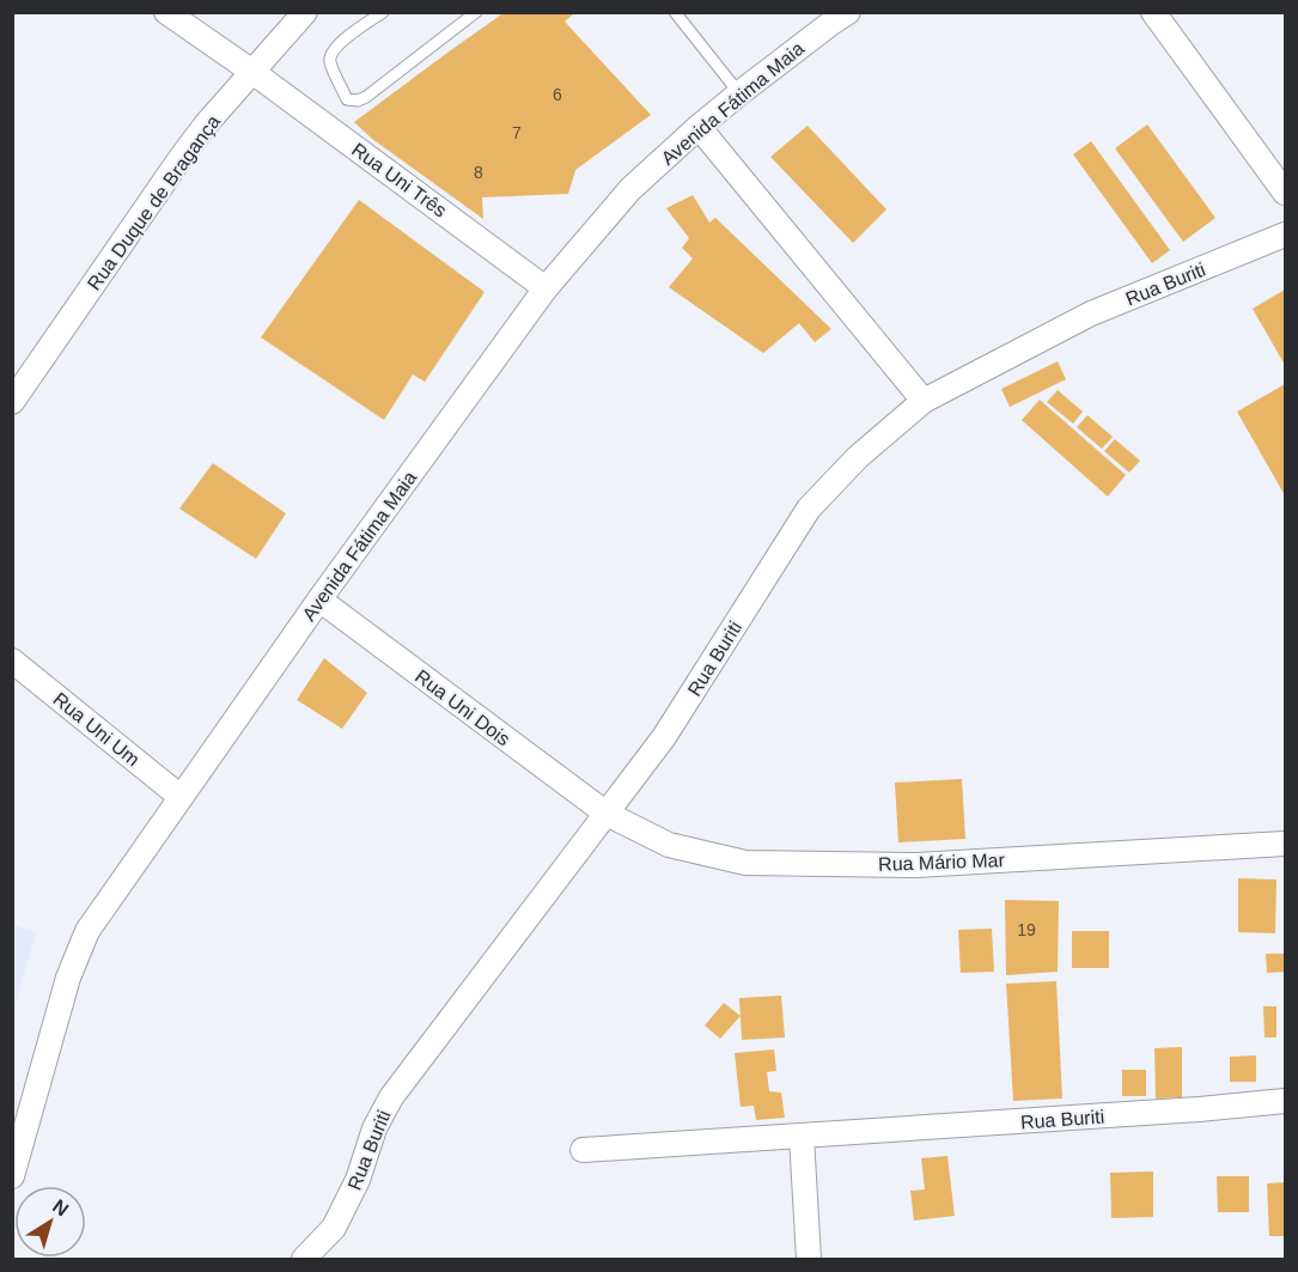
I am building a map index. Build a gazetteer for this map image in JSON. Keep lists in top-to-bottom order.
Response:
{
  "streets": {
    "street": [
      "Avenida Fátima Maia",
      "Rua Uni Três",
      "Rua Duque de Bragança",
      "Rua Buriti",
      "Rua Uni Dois",
      "Rua Uni Um",
      "Rua Mário Mar"
    ]
  },
  "crossings": [
    ["Avenida Fátima Maia", "Rua Uni Três"],
    ["Avenida Fátima Maia", "Rua Uni Dois"],
    ["Avenida Fátima Maia", "Rua Uni Um"],
    ["Rua Uni Três", "Rua Duque de Bragança"],
    ["Rua Buriti", "Rua Uni Dois"],
    ["Rua Buriti", "Rua Mário Mar"],
    ["Rua Uni Dois", "Rua Mário Mar"]
  ],
  "house_numbers": [
    "6",
    "7",
    "8",
    "19"
  ],
  "north": "top right"
}
